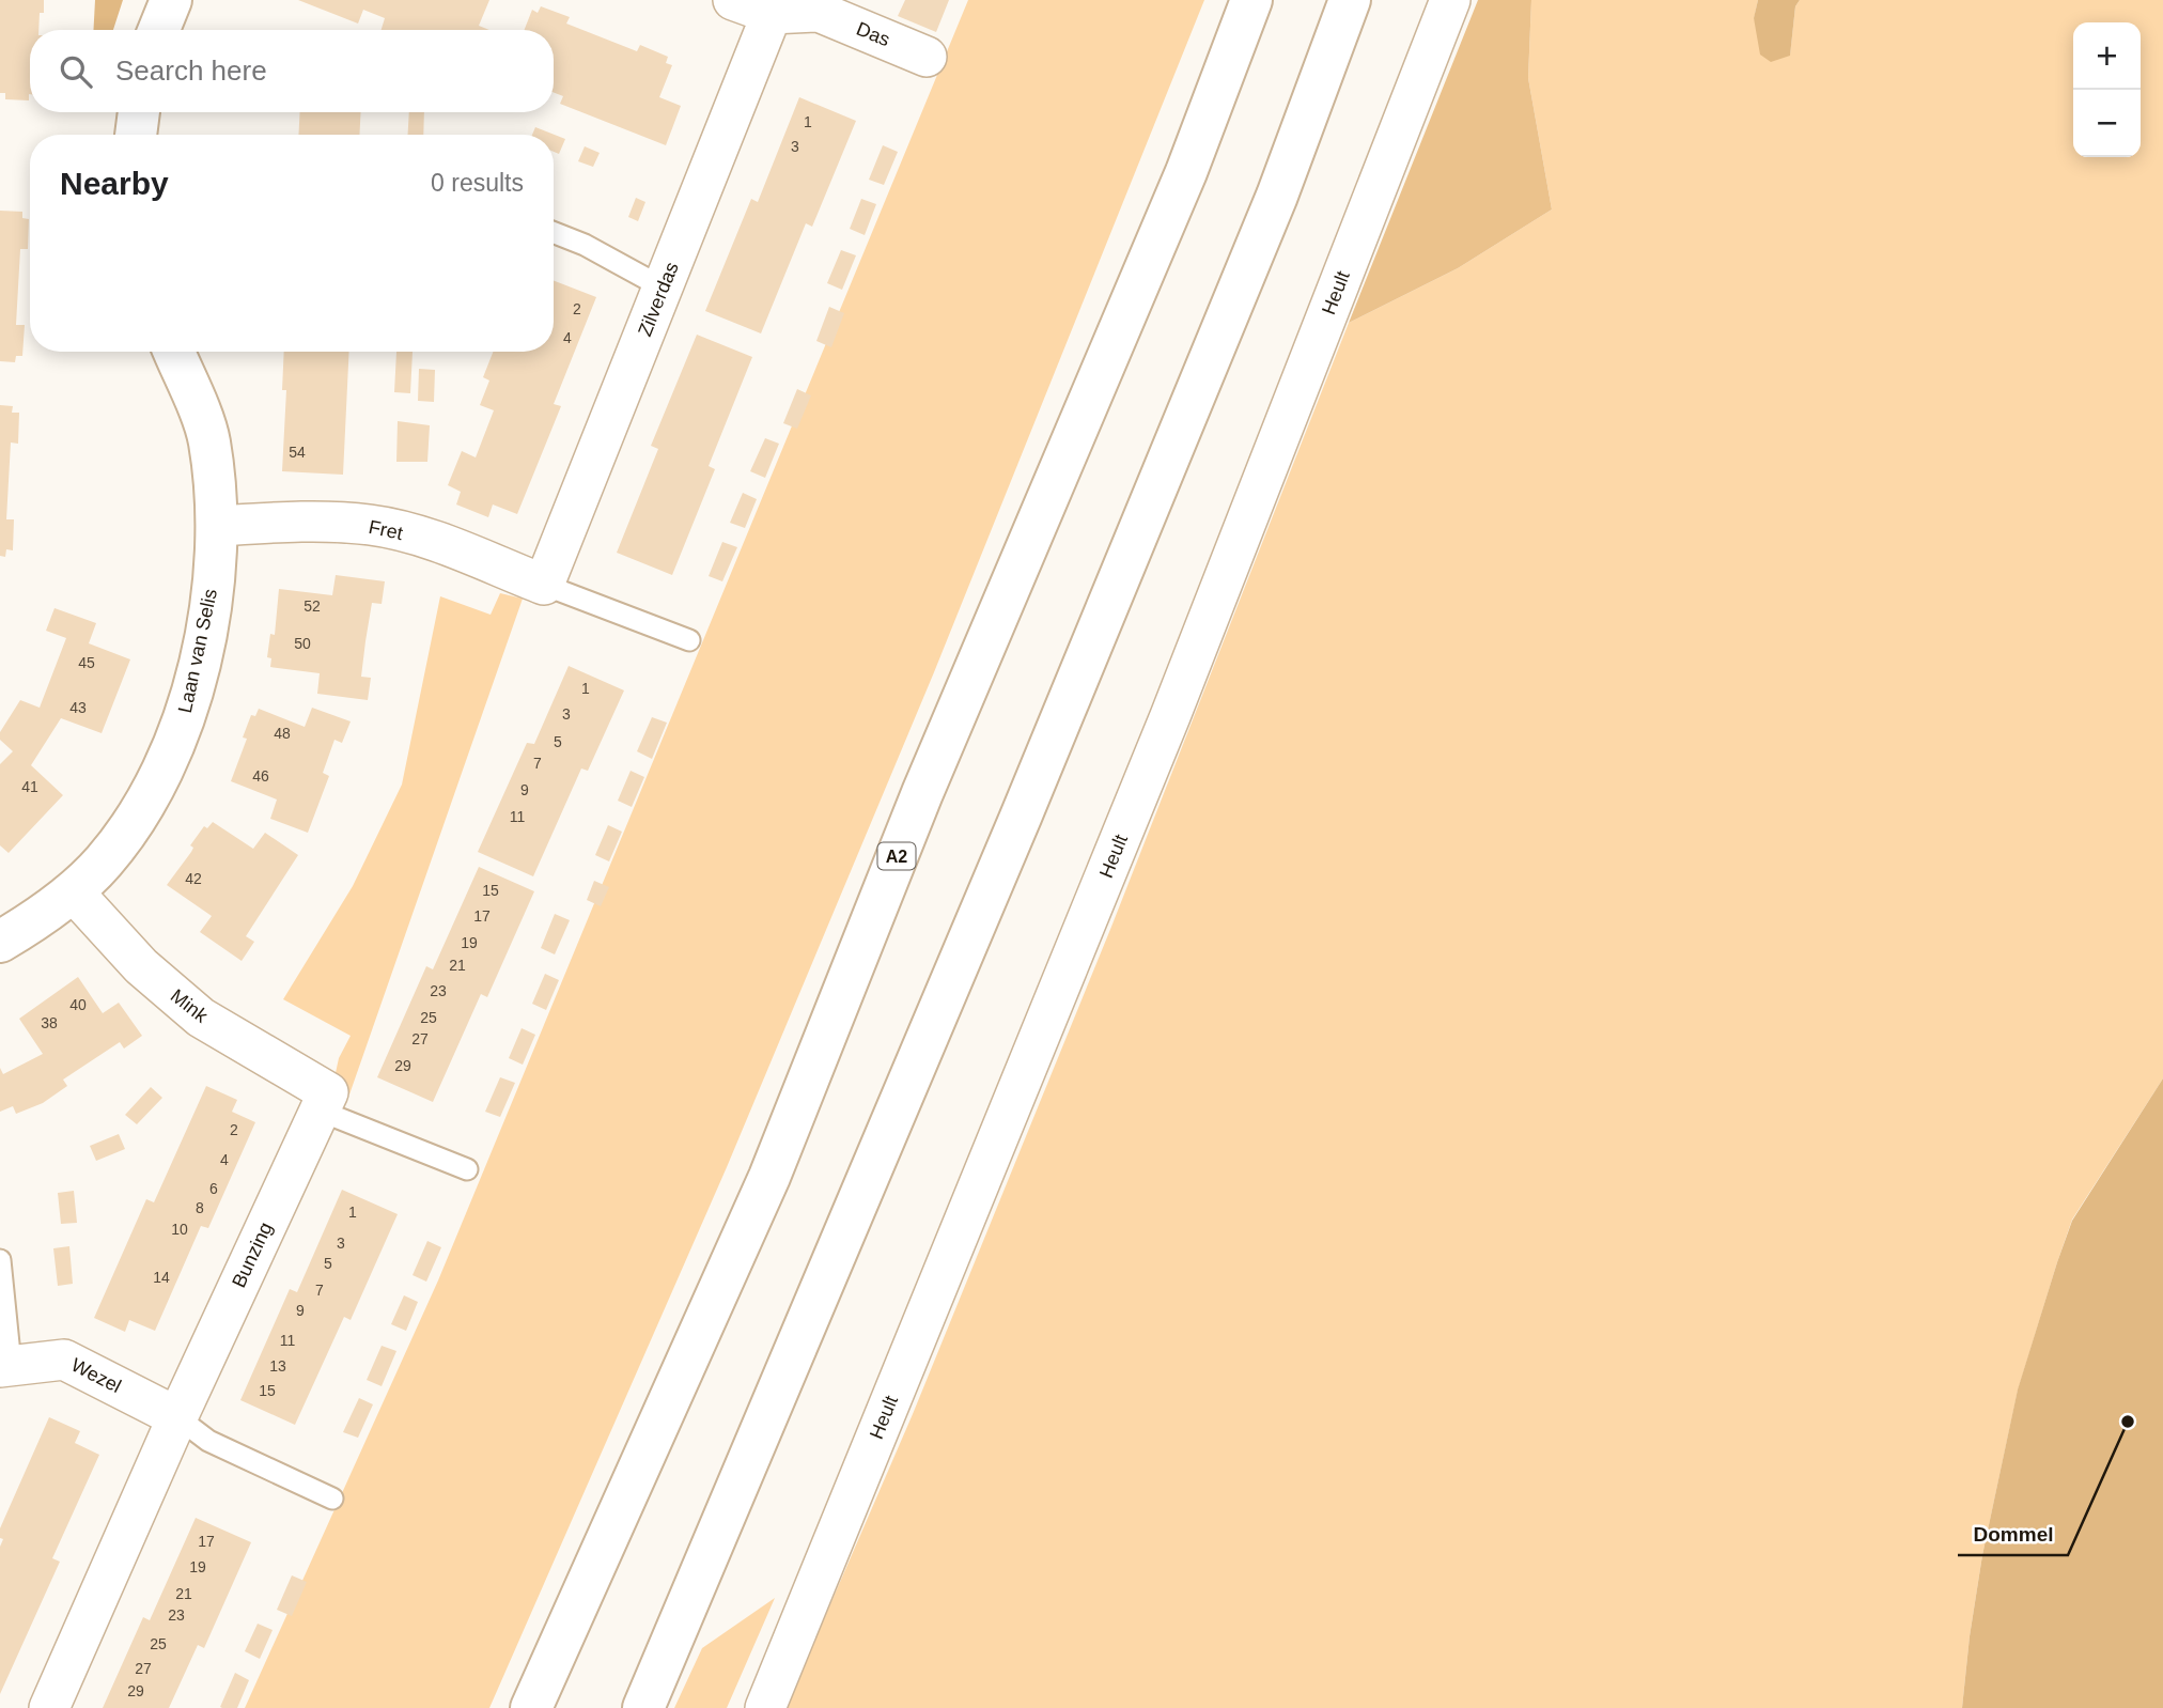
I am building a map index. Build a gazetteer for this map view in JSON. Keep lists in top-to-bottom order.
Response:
{
  "streets": {
    "main road": ["Laan van Selis", "A2"],
    "street": [
      "Das",
      "Heult",
      "Zilverdas",
      "Fret",
      "Mink",
      "Bunzing",
      "Wezel"
    ]
  },
  "crossings": [
    ["Das", "Zilverdas"],
    ["Zilverdas", "Fret"],
    ["Fret", "Laan van Selis"],
    ["Laan van Selis", "Mink"],
    ["Mink", "Bunzing"],
    ["Bunzing", "Wezel"]
  ],
  "places": ["Dommel"],
  "house_numbers": [
    "1",
    "3",
    "2",
    "4",
    "54",
    "52",
    "50",
    "45",
    "1",
    "43",
    "3",
    "48",
    "5",
    "7",
    "46",
    "41",
    "9",
    "11",
    "42",
    "15",
    "17",
    "19",
    "21",
    "23",
    "40",
    "25",
    "38",
    "27",
    "29",
    "2",
    "4",
    "6",
    "8",
    "1",
    "10",
    "3",
    "5",
    "14",
    "7",
    "9",
    "11",
    "13",
    "15",
    "17",
    "19",
    "21",
    "23",
    "25",
    "27",
    "29"
  ],
  "page": {
    "map_buttons": ["+", "−"],
    "search": "Search here",
    "heading": ["Nearby", "0 results"]
  }
}
